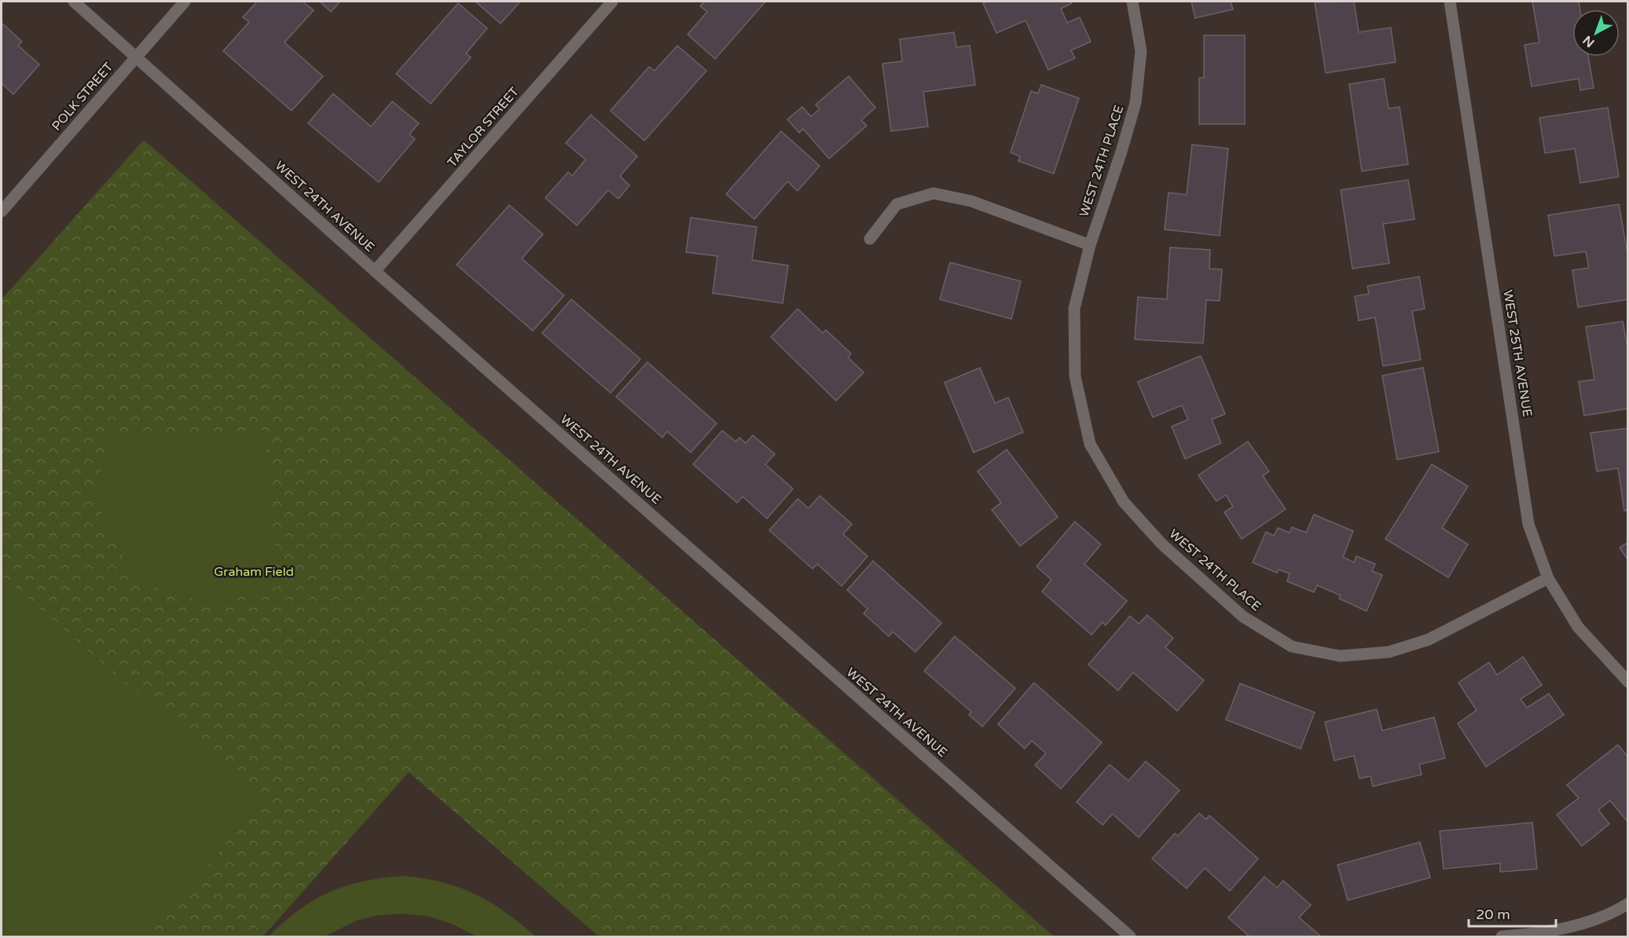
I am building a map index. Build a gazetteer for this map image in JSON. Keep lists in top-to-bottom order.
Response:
{
  "streets": {
    "street": [
      "POLK STREET",
      "TAYLOR STREET",
      "WEST 24TH PLACE",
      "WEST 24TH AVENUE",
      "WEST 25TH AVENUE"
    ]
  },
  "crossings": [
    ["POLK STREET", "WEST 24TH AVENUE"],
    ["TAYLOR STREET", "WEST 24TH AVENUE"],
    ["WEST 24TH PLACE", "WEST 25TH AVENUE"]
  ],
  "parks": ["Graham Field"],
  "scale_bar": "20 m",
  "north": "bottom left"
}
